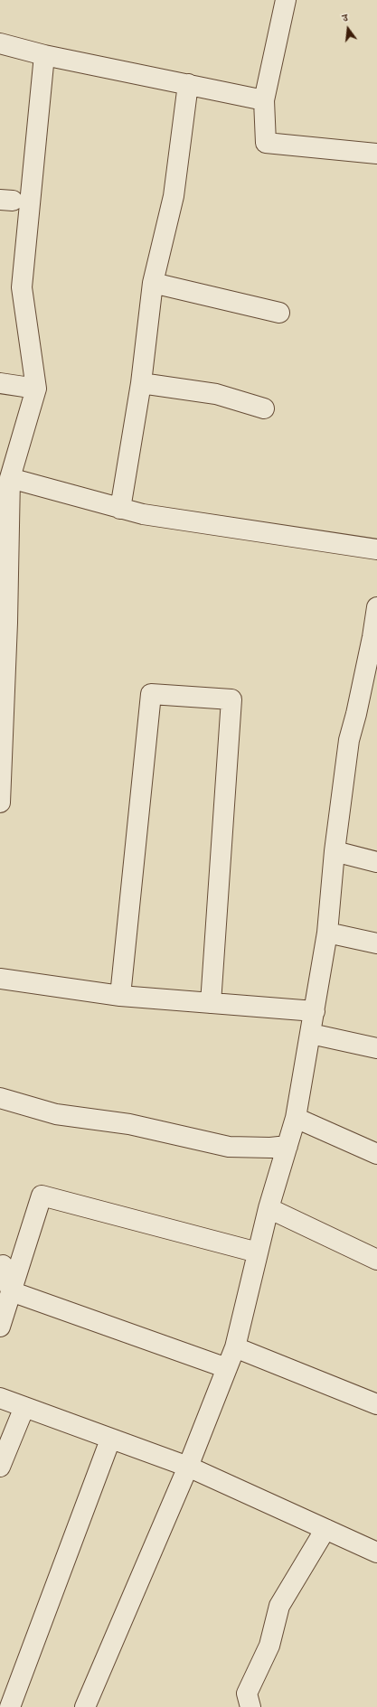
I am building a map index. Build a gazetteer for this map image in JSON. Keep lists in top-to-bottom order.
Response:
{
  "north": "top"
}
